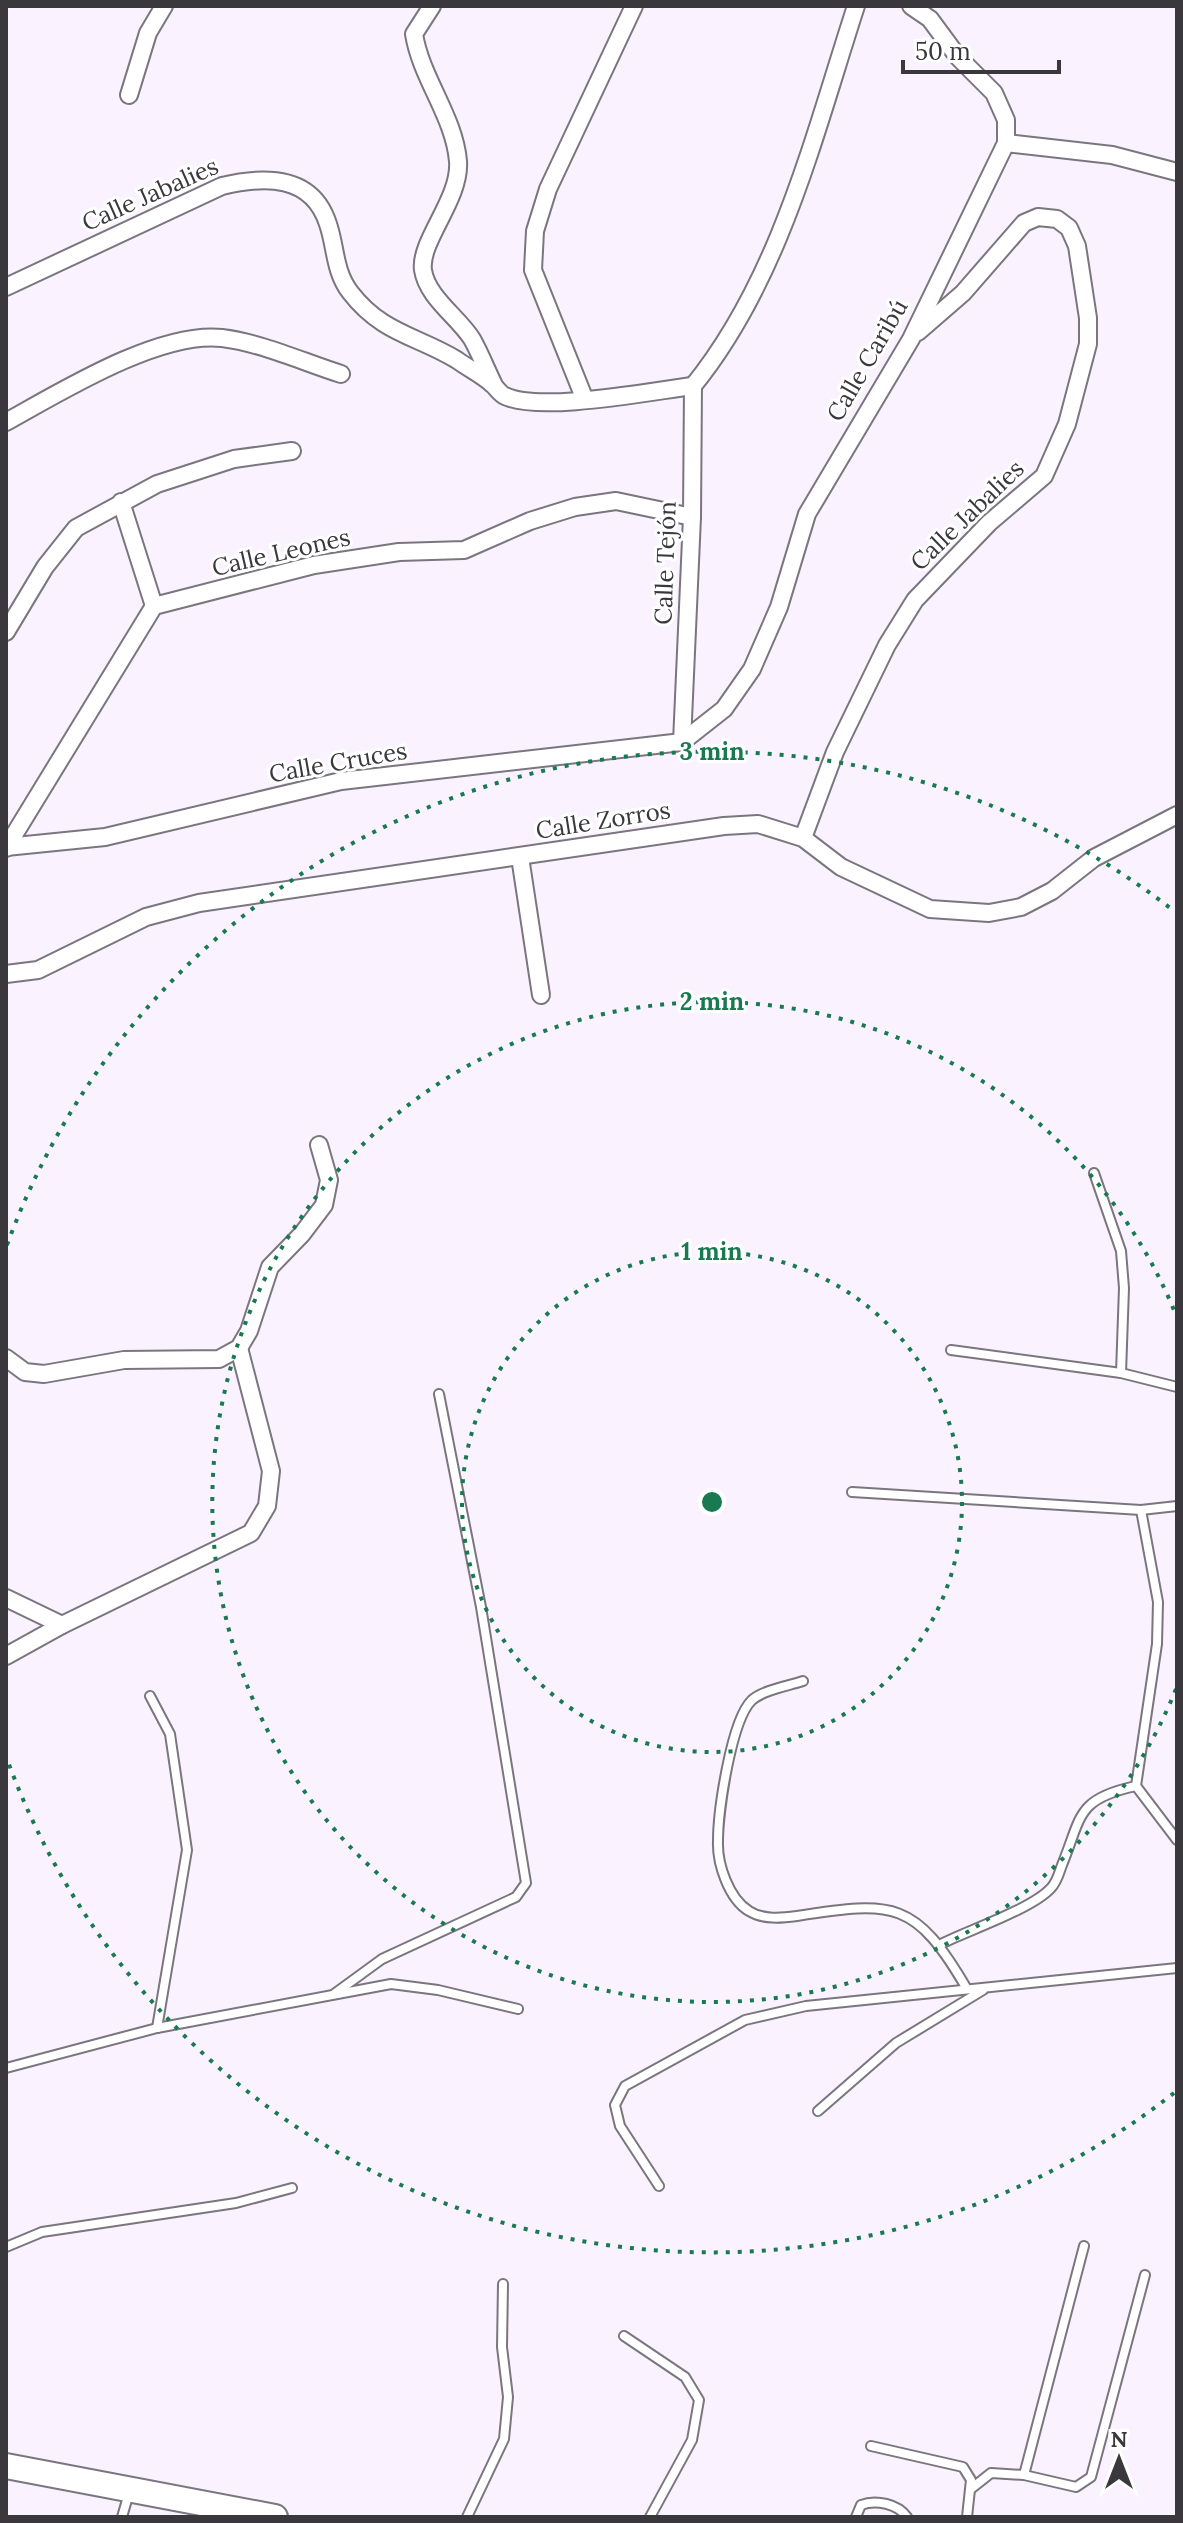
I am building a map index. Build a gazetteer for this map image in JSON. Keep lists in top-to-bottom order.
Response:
{
  "streets": {
    "street": [
      "Calle Jabalies",
      "Calle Caribú",
      "Calle Leones",
      "Calle Tejón",
      "Calle Cruces",
      "Calle Zorros"
    ]
  },
  "crossings": [
    ["Calle Jabalies", "Calle Caribú"],
    ["Calle Jabalies", "Calle Tejón"],
    ["Calle Jabalies", "Calle Zorros"],
    ["Calle Caribú", "Calle Tejón"],
    ["Calle Caribú", "Calle Cruces"],
    ["Calle Leones", "Calle Tejón"],
    ["Calle Tejón", "Calle Cruces"]
  ],
  "scale_bar": "50 m",
  "north": "top",
  "rings": ["3 min", "2 min", "1 min"]
}
